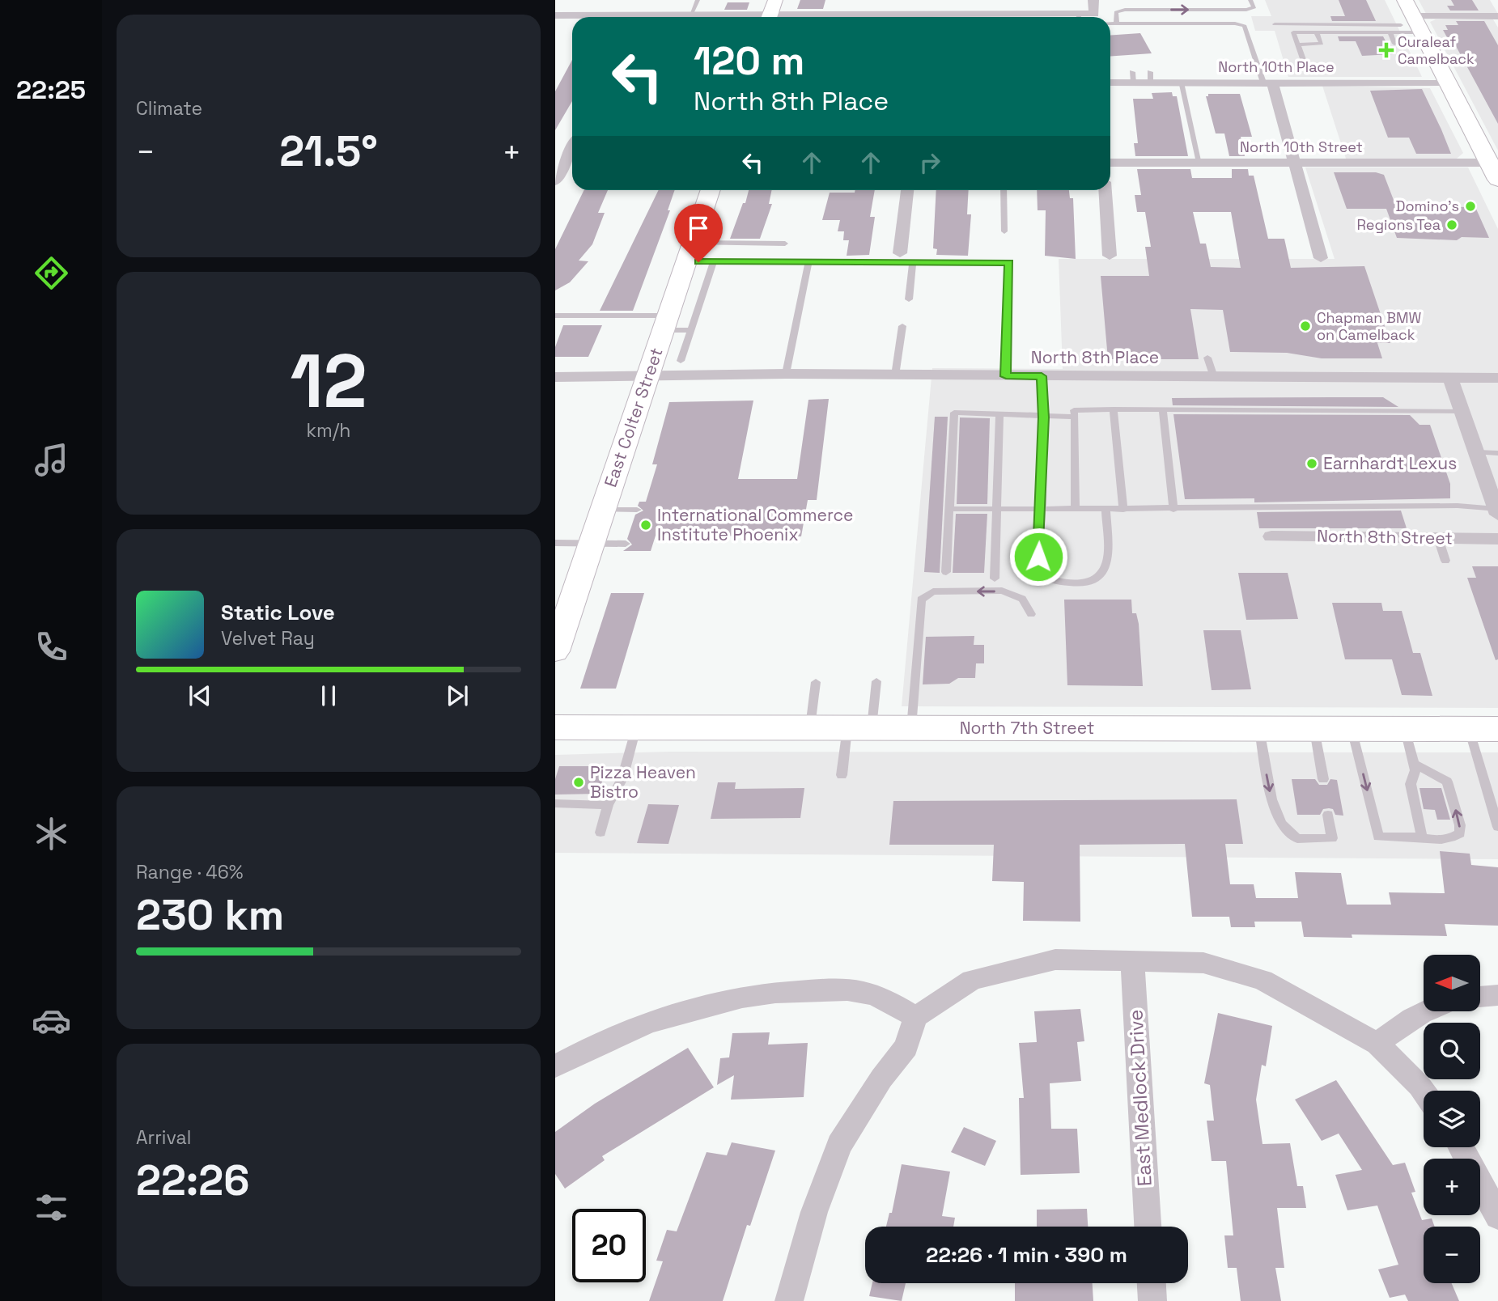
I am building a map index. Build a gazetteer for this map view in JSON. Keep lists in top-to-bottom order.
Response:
{
  "streets": {
    "main road": ["North 7th Street"],
    "street": [
      "North 10th Place",
      "North 10th Street",
      "North 8th Place",
      "East Colter Street",
      "North 8th Street",
      "East Medlock Drive"
    ]
  },
  "crossings": [
    ["North 8th Place", "East Colter Street"]
  ],
  "places": {
    "health": ["Curaleaf Camelback"],
    "other": [
      "Domino's",
      "Regions Tea",
      "Chapman BMW on Camelback",
      "Earnhardt Lexus",
      "International Commerce Institute Phoenix",
      "Pizza Heaven Bistro"
    ]
  },
  "north": "left",
  "page": {
    "tabs": "22:25",
    "tile": [
      "Climate",
      ["12", "km/h"],
      ["Range · 46%", "230 km"],
      ["Arrival", "22:26"]
    ],
    "turn": ["120 m", "North 8th Place"],
    "heat": ["−", "21.5°", "+"],
    "song": ["Static Love", "Velvet Ray"],
    "map_buttons": ["+", "−"],
    "limit": "20",
    "trip": "22:26 · 1 min · 390 m"
  }
}
